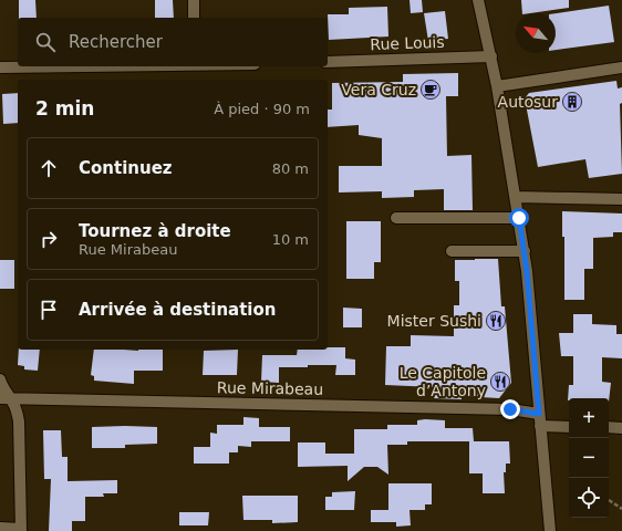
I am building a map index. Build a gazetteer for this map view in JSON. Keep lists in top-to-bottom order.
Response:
{
  "streets": {
    "street": ["Rue Louis", "Rue Mirabeau"]
  },
  "places": {
    "cafe": ["Vera Cruz"],
    "building": ["Autosur"],
    "restaurant": ["Mister Sushi", "Le Capitole d’Antony"]
  },
  "north": "top left",
  "page": {
    "search": "Rechercher",
    "heading": ["2 min", "À pied · 90 m"],
    "list": [
      ["Continuez", "80 m"],
      ["Tournez à droite", "Rue Mirabeau", "10 m"],
      "Arrivée à destination"
    ],
    "map_buttons": ["+", "−"]
  }
}
